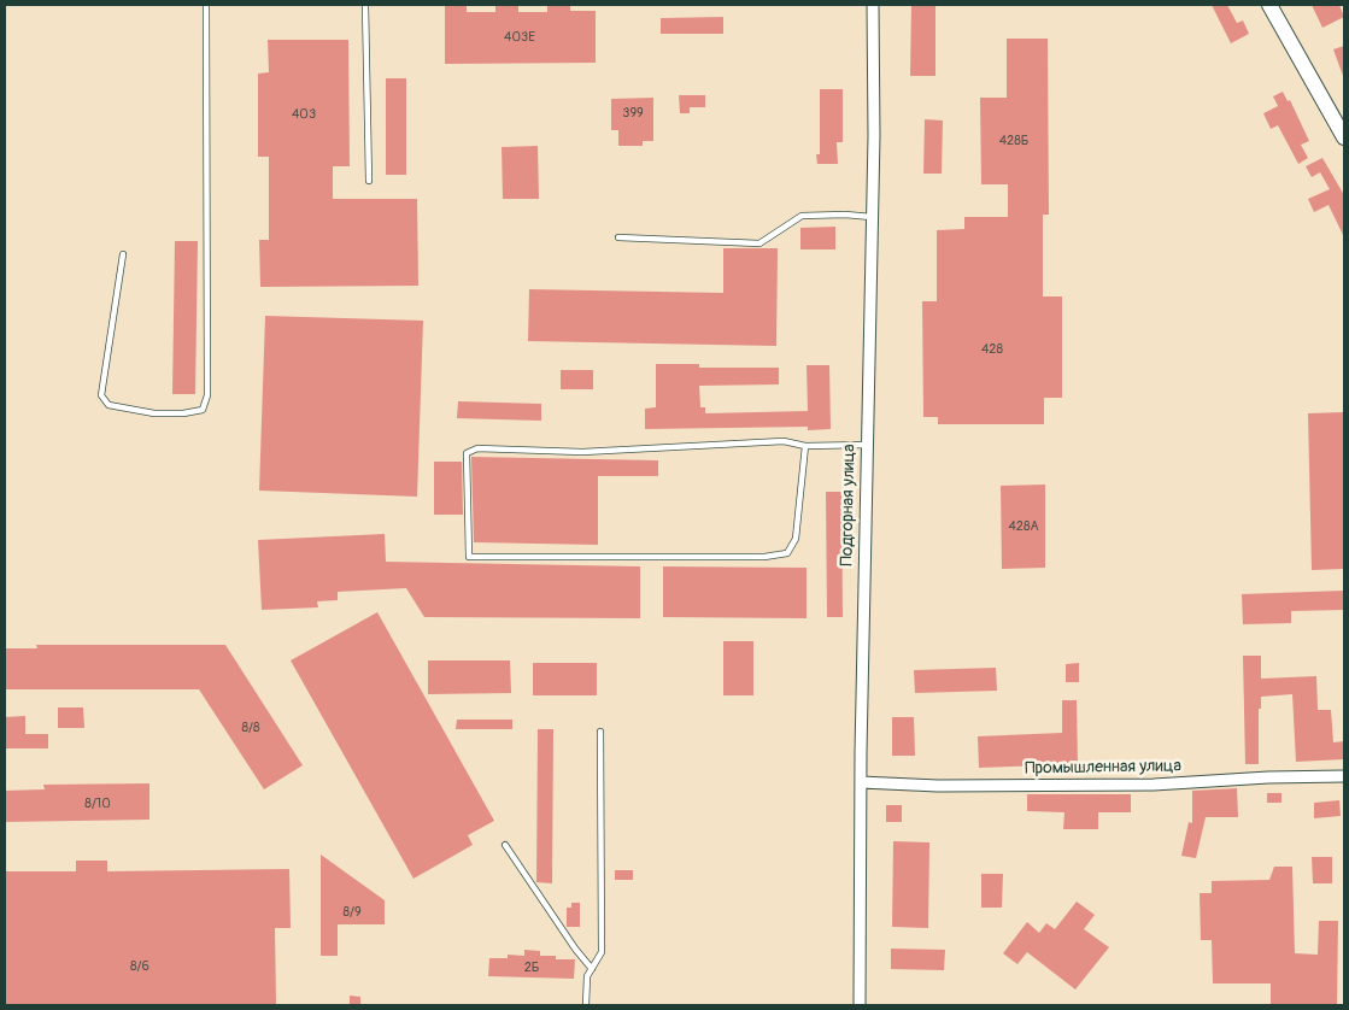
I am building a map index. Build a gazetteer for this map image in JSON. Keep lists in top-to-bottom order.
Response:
{
  "streets": {
    "street": ["Подгорная улица", "Промышленная улица"]
  },
  "crossings": [
    ["Подгорная улица", "Промышленная улица"]
  ],
  "house_numbers": [
    "403Е",
    "399",
    "403",
    "428Б",
    "428",
    "428А",
    "8/8",
    "8/10",
    "8/9",
    "8/6",
    "2Б"
  ]
}
